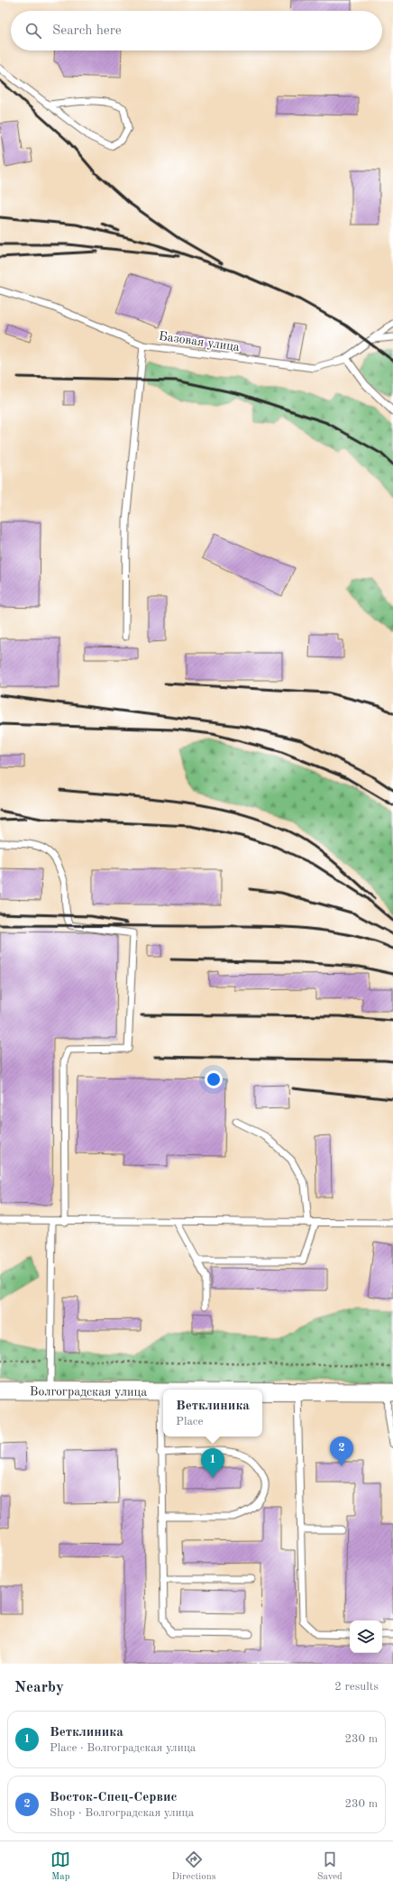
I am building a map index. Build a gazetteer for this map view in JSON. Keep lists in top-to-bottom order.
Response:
{
  "streets": {
    "main road": ["Волгоградская улица"],
    "lane": ["Базовая улица"]
  },
  "page": {
    "search": "Search here",
    "popup": ["Ветклиника", "Place"],
    "pins": ["2", "1"],
    "heading": ["Nearby", "2 results"],
    "list": [
      {
        "mark": "1",
        "name": "Ветклиника",
        "note": "Place · Волгоградская улица",
        "value": "230 m"
      },
      {
        "mark": "2",
        "name": "Восток-Спец-Сервис",
        "note": "Shop · Волгоградская улица",
        "value": "230 m"
      }
    ],
    "nav": ["Map", "Directions", "Saved"]
  }
}
